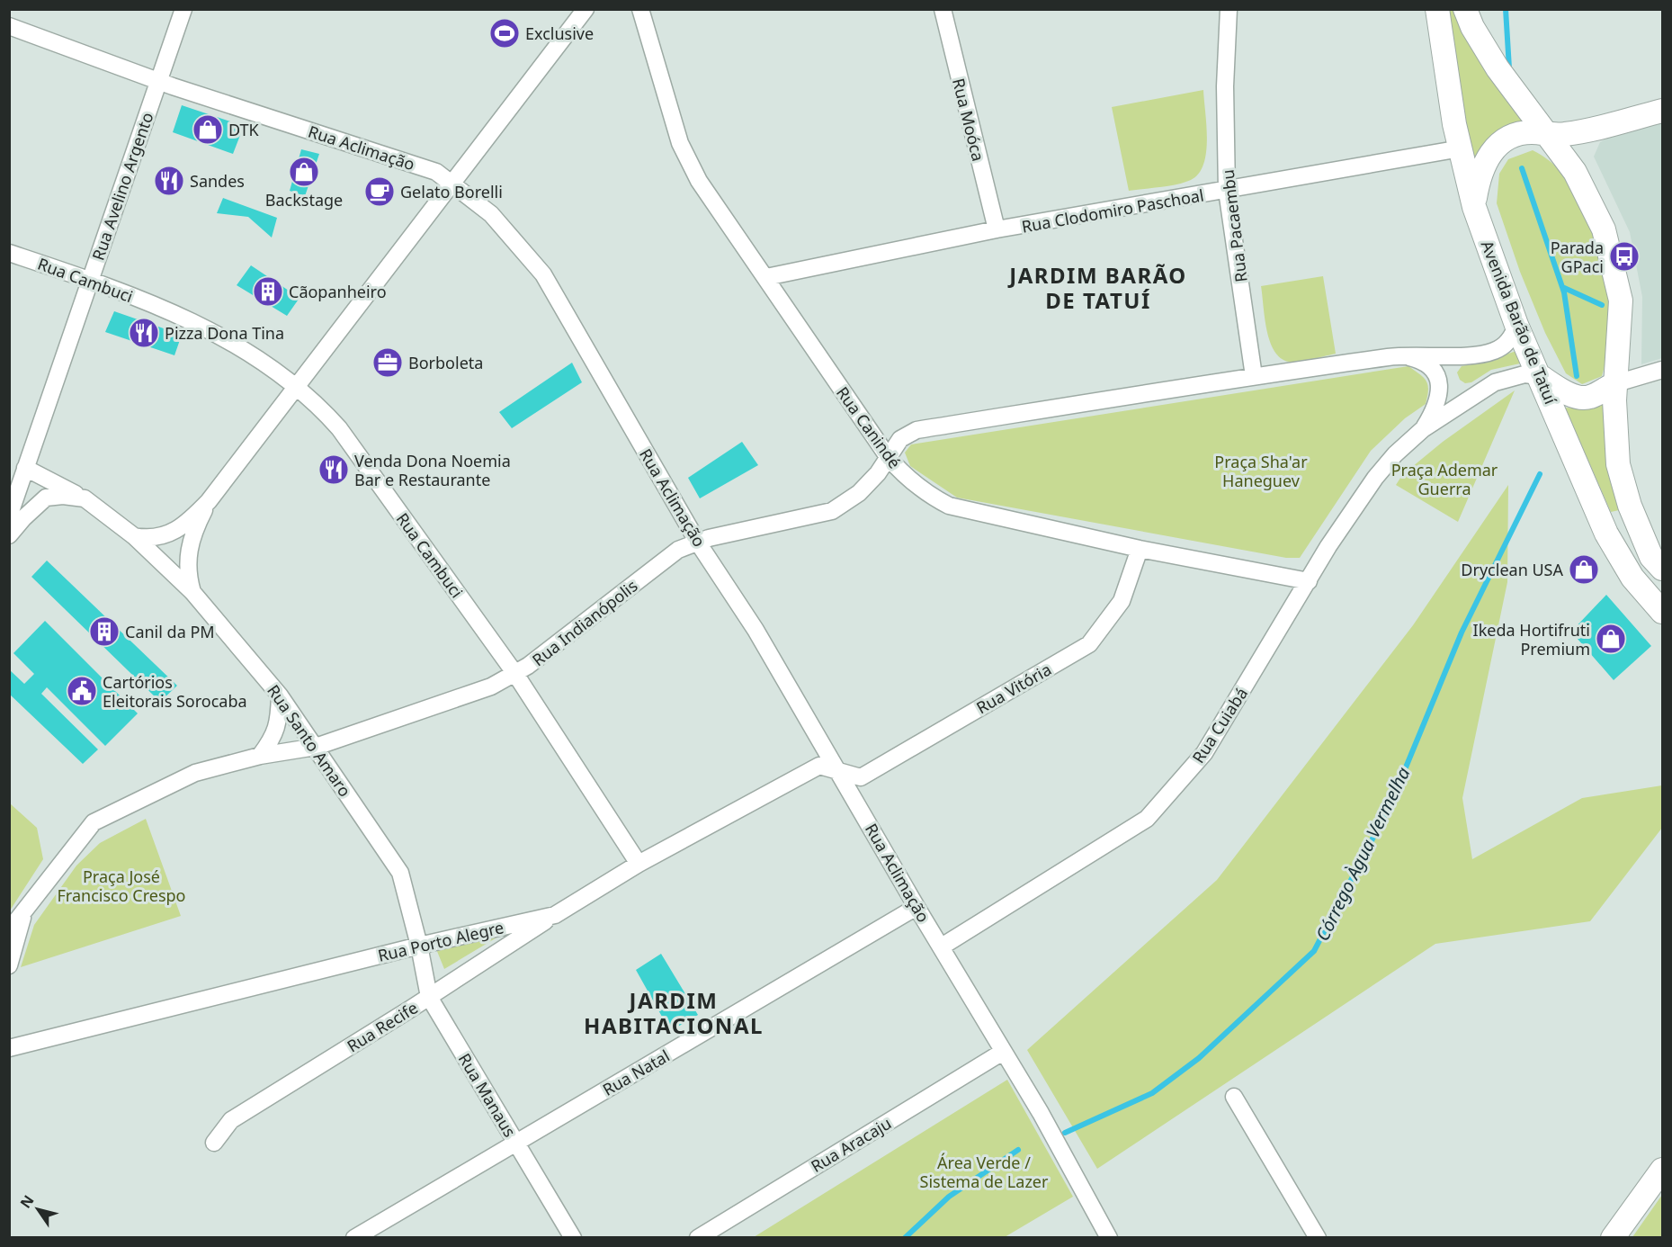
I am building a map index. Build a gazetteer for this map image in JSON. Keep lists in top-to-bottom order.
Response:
{
  "streets": {
    "main road": ["Avenida Barão de Tatuí"],
    "street": [
      "Rua Moóca",
      "Rua Aclimação",
      "Rua Avelino Argento",
      "Rua Clodomiro Paschoal",
      "Rua Pacaembu",
      "Rua Cambuci",
      "Rua Canindé",
      "Rua Indianópolis",
      "Rua Vitória",
      "Rua Cuiabá",
      "Rua Santo Amaro",
      "Rua Porto Alegre",
      "Rua Recife",
      "Rua Natal",
      "Rua Manaus",
      "Rua Aracaju"
    ]
  },
  "crossings": [
    ["Rua Moóca", "Rua Clodomiro Paschoal"],
    ["Rua Aclimação", "Rua Avelino Argento"],
    ["Rua Aclimação", "Rua Indianópolis"],
    ["Rua Aclimação", "Rua Vitória"],
    ["Rua Aclimação", "Rua Cuiabá"],
    ["Rua Aclimação", "Rua Porto Alegre"],
    ["Rua Aclimação", "Rua Natal"],
    ["Rua Aclimação", "Rua Aracaju"],
    ["Rua Avelino Argento", "Rua Cambuci"],
    ["Rua Avelino Argento", "Rua Santo Amaro"],
    ["Rua Clodomiro Paschoal", "Rua Pacaembu"],
    ["Rua Clodomiro Paschoal", "Avenida Barão de Tatuí"],
    ["Rua Clodomiro Paschoal", "Rua Canindé"],
    ["Rua Pacaembu", "Rua Indianópolis"],
    ["Rua Cambuci", "Rua Indianópolis"],
    ["Rua Cambuci", "Rua Porto Alegre"],
    ["Avenida Barão de Tatuí", "Rua Indianópolis"],
    ["Avenida Barão de Tatuí", "Rua Cuiabá"],
    ["Rua Canindé", "Rua Indianópolis"],
    ["Rua Canindé", "Rua Vitória"],
    ["Rua Canindé", "Rua Cuiabá"],
    ["Rua Indianópolis", "Rua Cuiabá"],
    ["Rua Indianópolis", "Rua Santo Amaro"],
    ["Rua Vitória", "Rua Porto Alegre"],
    ["Rua Santo Amaro", "Rua Porto Alegre"],
    ["Rua Santo Amaro", "Rua Manaus"],
    ["Rua Porto Alegre", "Rua Recife"],
    ["Rua Porto Alegre", "Rua Manaus"],
    ["Rua Recife", "Rua Manaus"],
    ["Rua Natal", "Rua Manaus"]
  ],
  "districts": ["JARDIM BARÃO DE TATUÍ", "JARDIM HABITACIONAL"],
  "water": ["Córrego Àgua Vermelha"],
  "parks": [
    "Praça Sha'ar Haneguev",
    "Praça Ademar Guerra",
    "Praça José Francisco Crespo",
    "Área Verde / Sistema de Lazer"
  ],
  "places": {
    "sports": ["Exclusive"],
    "shop": [
      "DTK",
      "Backstage",
      "Dryclean USA",
      "Ikeda Hortifruti Premium"
    ],
    "restaurant": ["Sandes", "Pizza Dona Tina", "Venda Dona Noemia Bar e Restaurante"],
    "cafe": ["Gelato Borelli"],
    "bus stop": ["Parada GPaci"],
    "building": ["Cãopanheiro", "Canil da PM"],
    "office": ["Borboleta"],
    "public building": ["Cartórios Eleitorais Sorocaba"]
  },
  "north": "top left"
}
